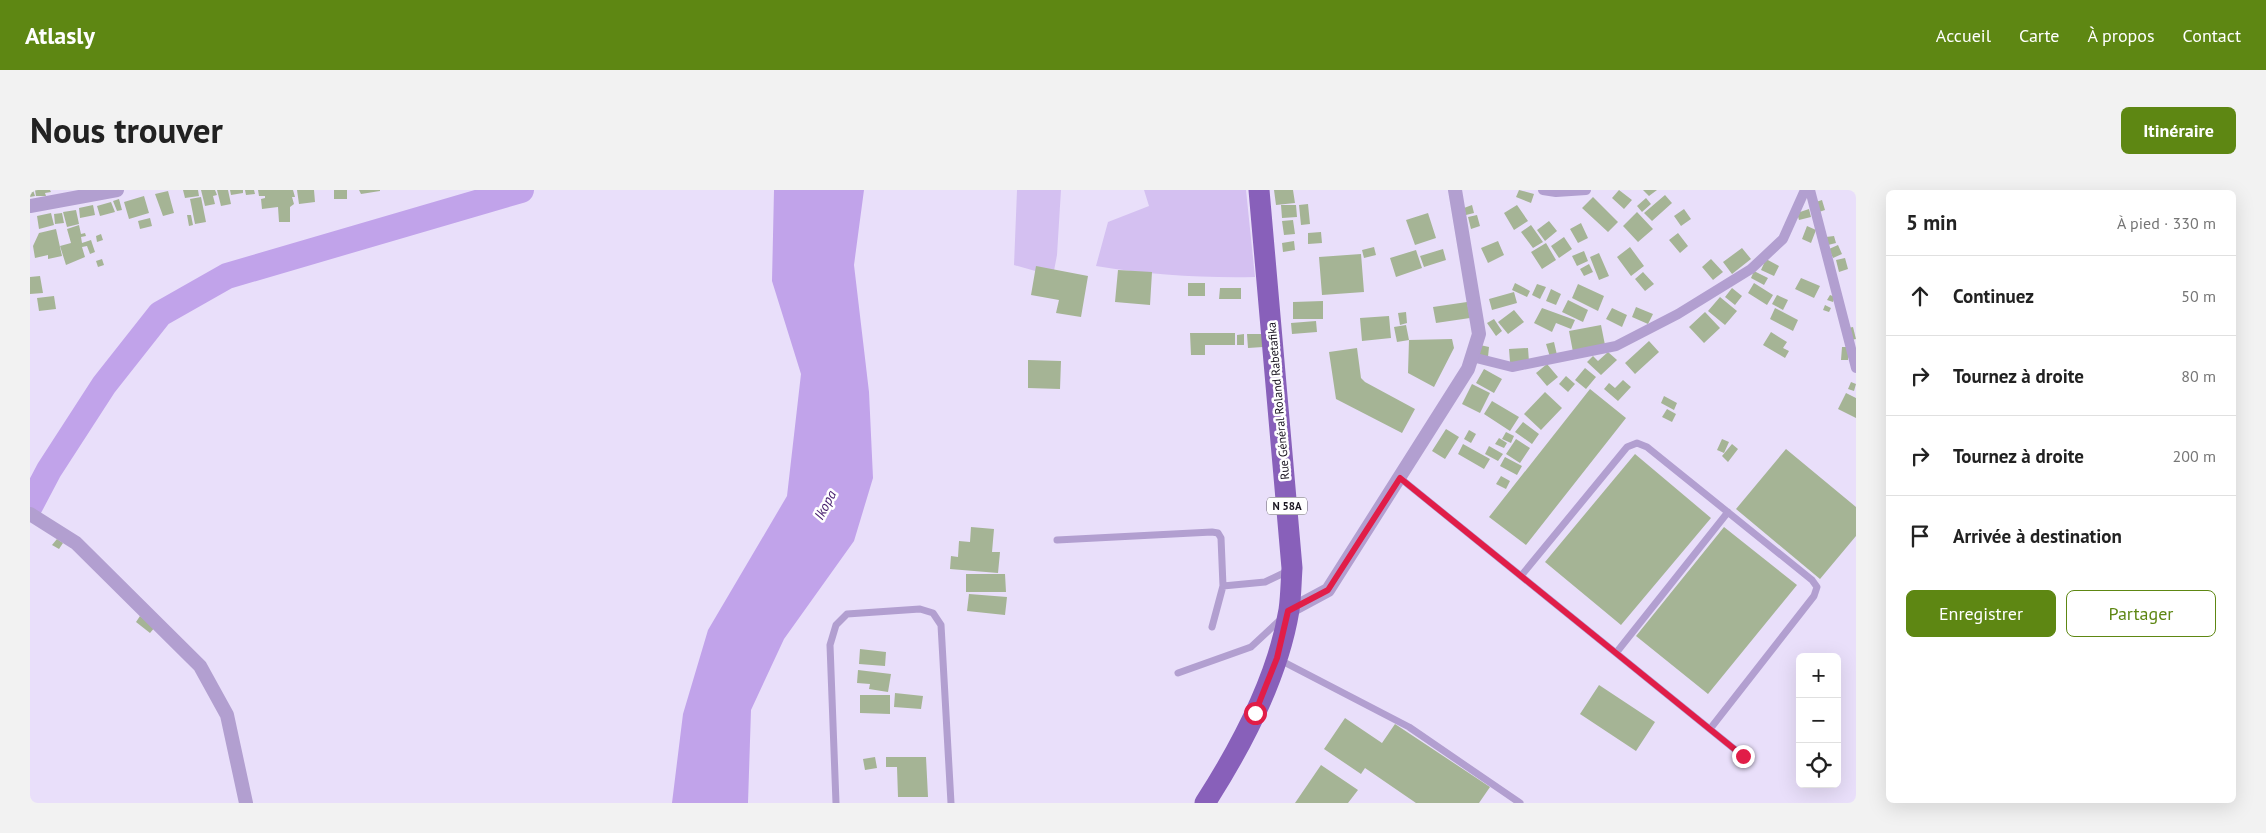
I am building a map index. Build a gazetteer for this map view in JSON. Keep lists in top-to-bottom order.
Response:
{
  "streets": {
    "main road": ["Rue Général Roland Rabetafika", "N 58A"]
  },
  "water": ["Ikopa"],
  "page": {
    "header": "Atlasly",
    "nav": [
      "Accueil",
      "Carte",
      "À propos",
      "Contact"
    ],
    "title": "Nous trouver",
    "buttons": [
      "Itinéraire",
      ["Enregistrer", "Partager"]
    ],
    "heading": ["5 min", "À pied · 330 m"],
    "list": [
      ["Continuez", "50 m"],
      ["Tournez à droite", "80 m"],
      ["Tournez à droite", "200 m"],
      "Arrivée à destination"
    ],
    "map_buttons": ["+", "−"]
  }
}
